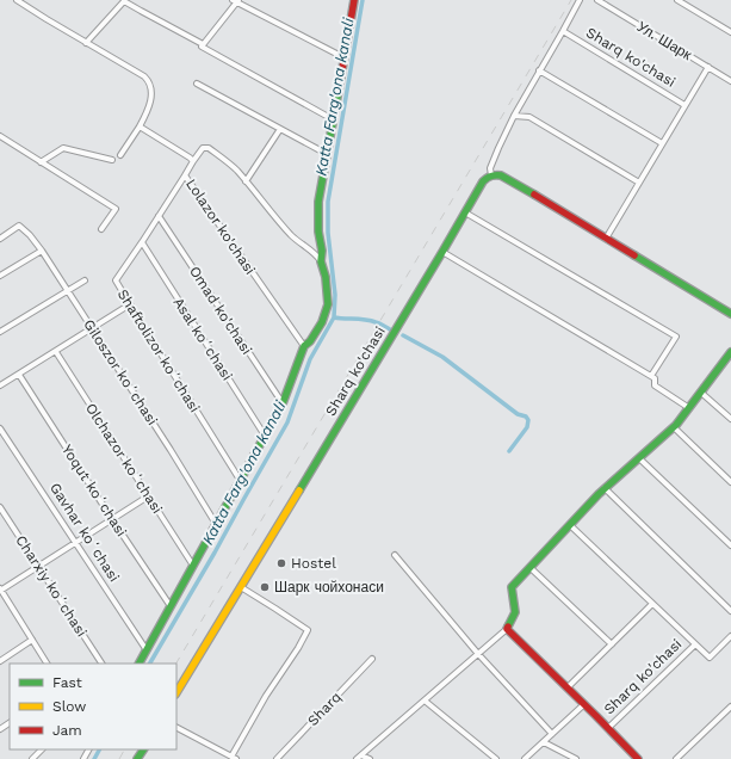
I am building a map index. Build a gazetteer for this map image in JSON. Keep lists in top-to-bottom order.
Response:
{
  "streets": {
    "street": [
      "Ул. Шарк",
      "Sharq ko'chasi",
      "Lolazor ko'chasi",
      "Omad ko'chasi",
      "Asal koʻchasi",
      "Shaftolizor koʻchasi",
      "Giloszor koʻchasi",
      "Olchazor koʻchasi",
      "Yoqut koʻchasi",
      "Gavhar koʻchasi",
      "Charxiy koʻchasi",
      "Sharq"
    ]
  },
  "crossings": [
    ["Ул. Шарк", "Sharq ko'chasi"],
    ["Lolazor ko'chasi", "Shaftolizor koʻchasi"],
    ["Omad ko'chasi", "Shaftolizor koʻchasi"],
    ["Asal koʻchasi", "Shaftolizor koʻchasi"]
  ],
  "water": ["Katta Farg'ona kanali"],
  "places": ["Hostel", "Шарк чойхонаси"],
  "legend": ["Fast", "Slow", "Jam"]
}
